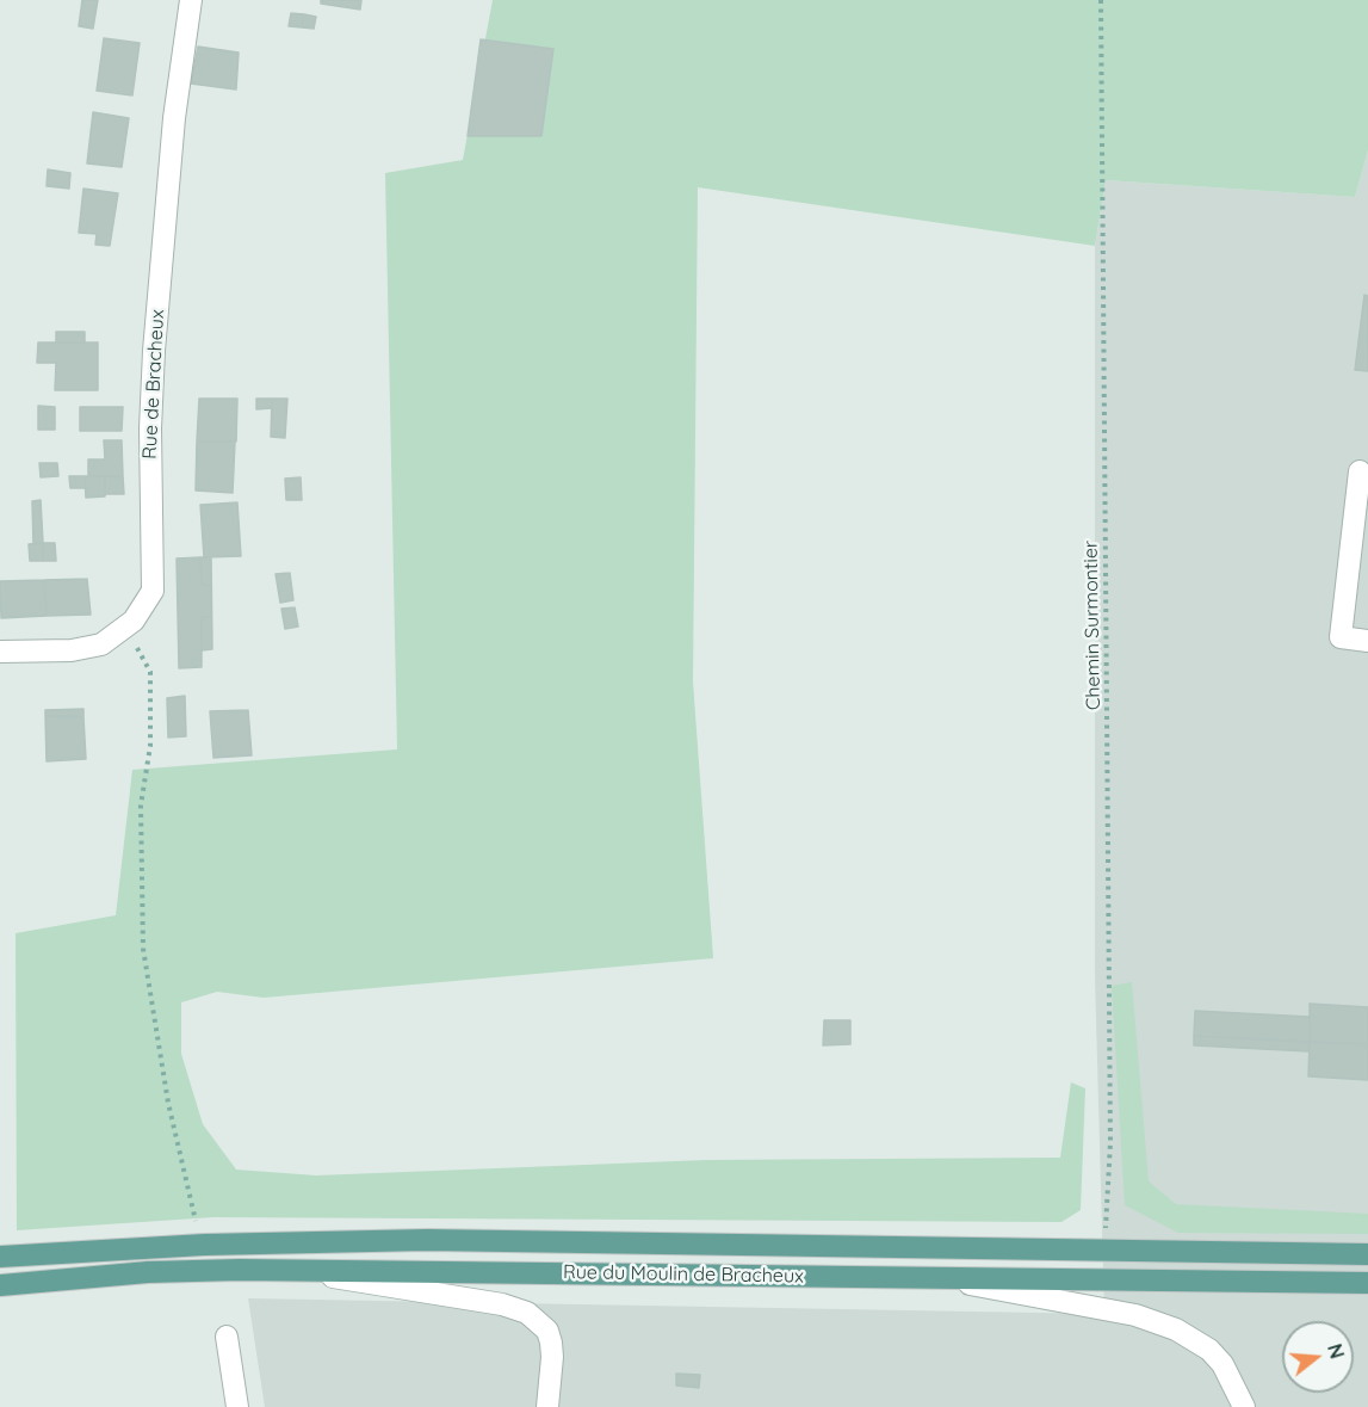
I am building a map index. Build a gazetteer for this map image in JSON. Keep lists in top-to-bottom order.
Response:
{
  "streets": {
    "main road": ["Rue du Moulin de Bracheux"],
    "street": ["Rue de Bracheux"],
    "path": ["Chemin Surmontier"]
  },
  "crossings": [
    ["Chemin Surmontier", "Rue du Moulin de Bracheux"]
  ],
  "north": "right"
}
